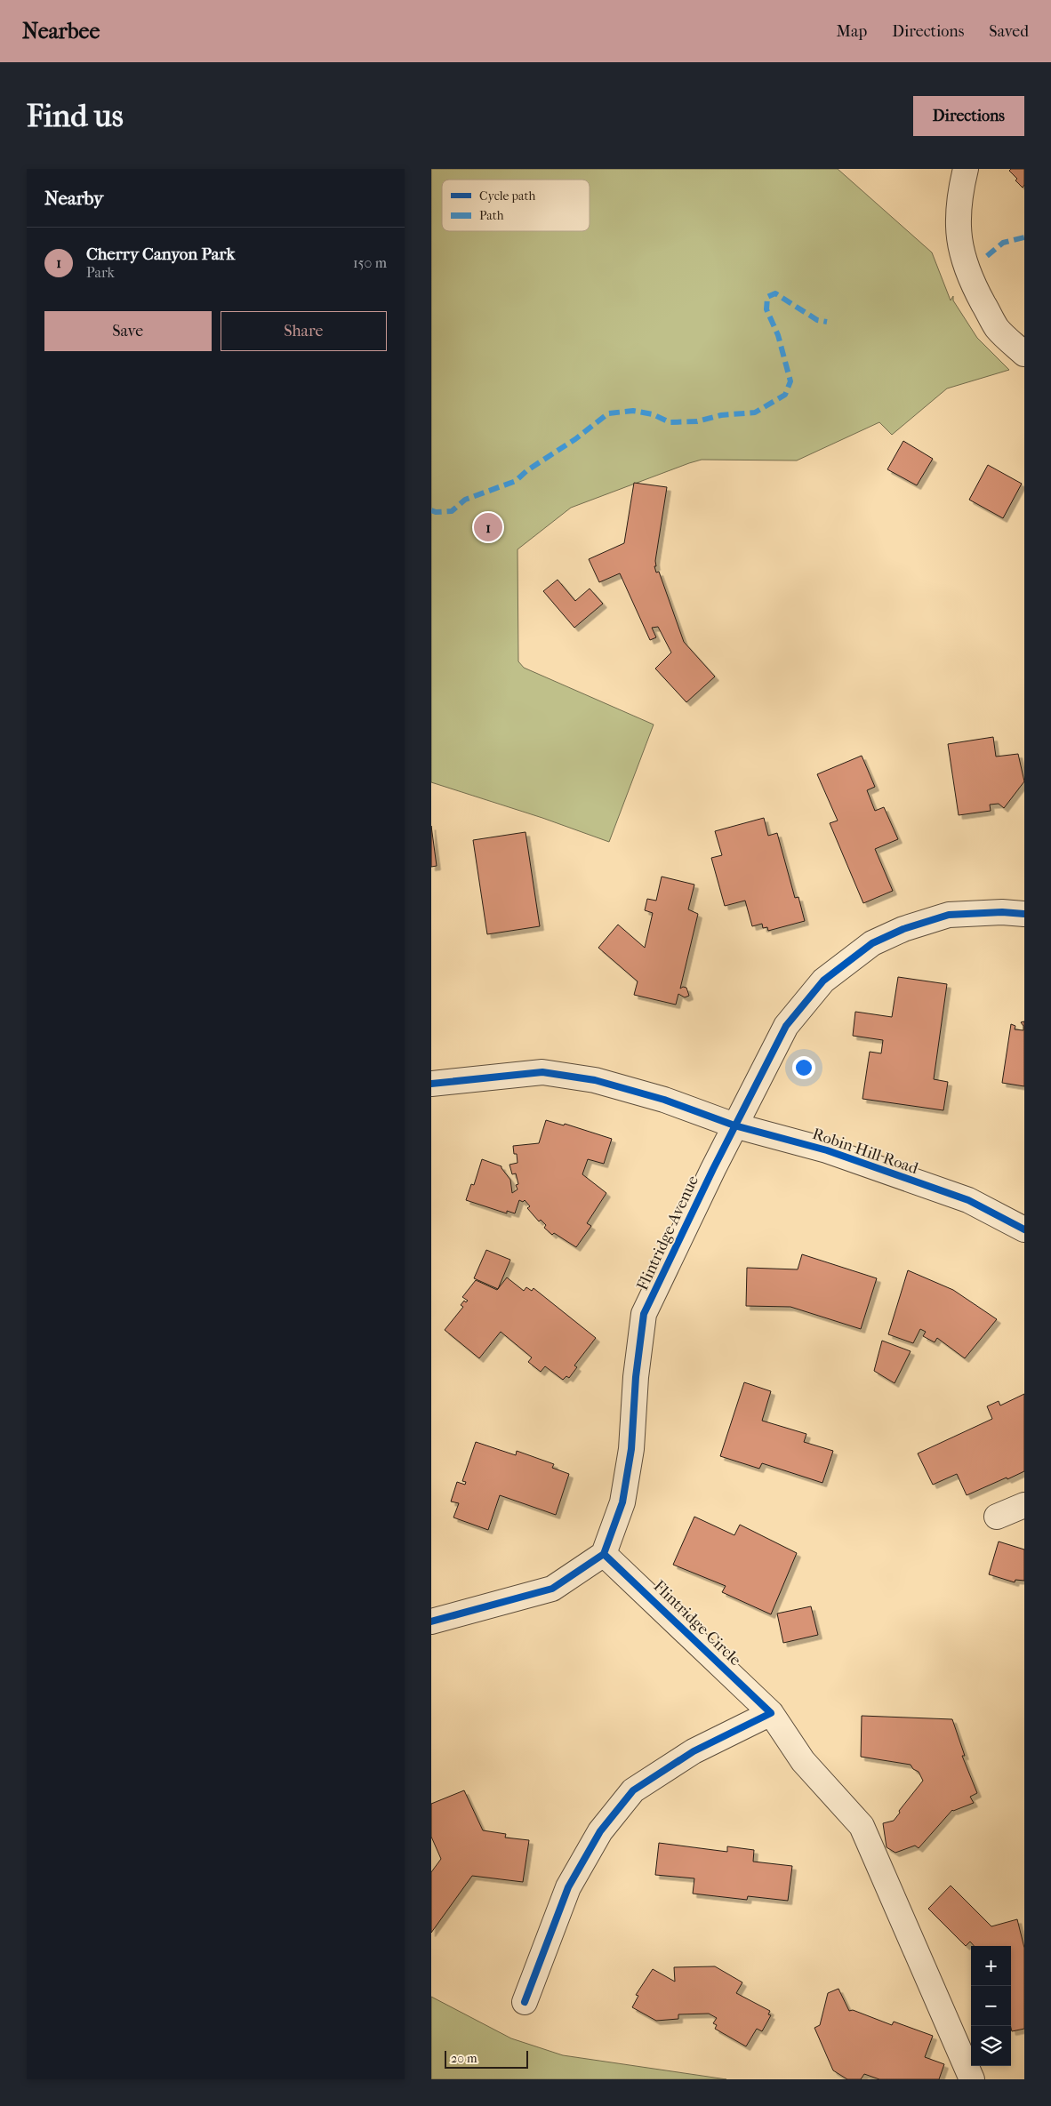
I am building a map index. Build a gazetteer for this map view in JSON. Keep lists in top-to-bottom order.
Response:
{
  "streets": {
    "street": ["Robin Hill Road", "Flintridge Avenue", "Flintridge Circle"]
  },
  "crossings": [
    ["Robin Hill Road", "Flintridge Avenue"],
    ["Flintridge Avenue", "Flintridge Circle"]
  ],
  "legend": ["Cycle path", "Path"],
  "scale_bar": "20 m",
  "page": {
    "header": "Nearbee",
    "nav": ["Map", "Directions", "Saved"],
    "buttons": [
      "Directions",
      ["Save", "Share"]
    ],
    "title": "Find us",
    "heading": "Nearby",
    "list": [
      {
        "mark": "1",
        "name": "Cherry Canyon Park",
        "note": "Park",
        "value": "150 m"
      }
    ],
    "pins": "1",
    "map_buttons": ["+", "−"],
    "scale": "20 m"
  }
}
